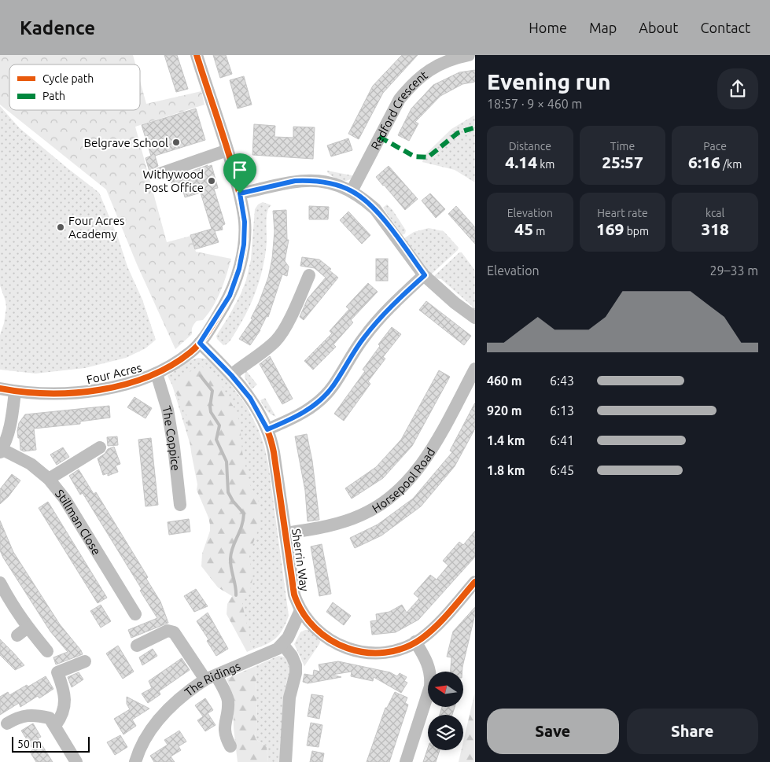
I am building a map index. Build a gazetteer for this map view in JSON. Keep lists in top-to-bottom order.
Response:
{
  "streets": {
    "street": [
      "Redford Crescent",
      "Four Acres",
      "The Coppice",
      "Horsepool Road",
      "Stillman Close",
      "Sherrin Way",
      "The Ridings"
    ]
  },
  "crossings": [
    ["Four Acres", "The Coppice"],
    ["Four Acres", "Sherrin Way"],
    ["Horsepool Road", "Sherrin Way"],
    ["Sherrin Way", "The Ridings"]
  ],
  "places": ["Belgrave School", "Withywood Post Office", "Four Acres Academy"],
  "legend": ["Cycle path", "Path"],
  "scale_bar": "50 m",
  "north": "left",
  "page": {
    "header": "Kadence",
    "nav": [
      "Home",
      "Map",
      "About",
      "Contact"
    ],
    "heading": ["Evening run", "18:57 · 9 × 460 m"],
    "stats": [
      ["Distance", "4.14 km"],
      ["Time", "25:57"],
      ["Pace", "6:16 /km"],
      ["Elevation", "45 m"],
      ["Heart rate", "169 bpm"],
      ["kcal", "318"]
    ],
    "chart": ["Elevation", "29–33 m"],
    "list": [
      {
        "name": "460 m",
        "note": "6:43"
      },
      {
        "name": "920 m",
        "note": "6:13"
      },
      {
        "name": "1.4 km",
        "note": "6:41"
      },
      {
        "name": "1.8 km",
        "note": "6:45"
      }
    ],
    "buttons": ["Save", "Share"],
    "scale": "50 m"
  }
}
